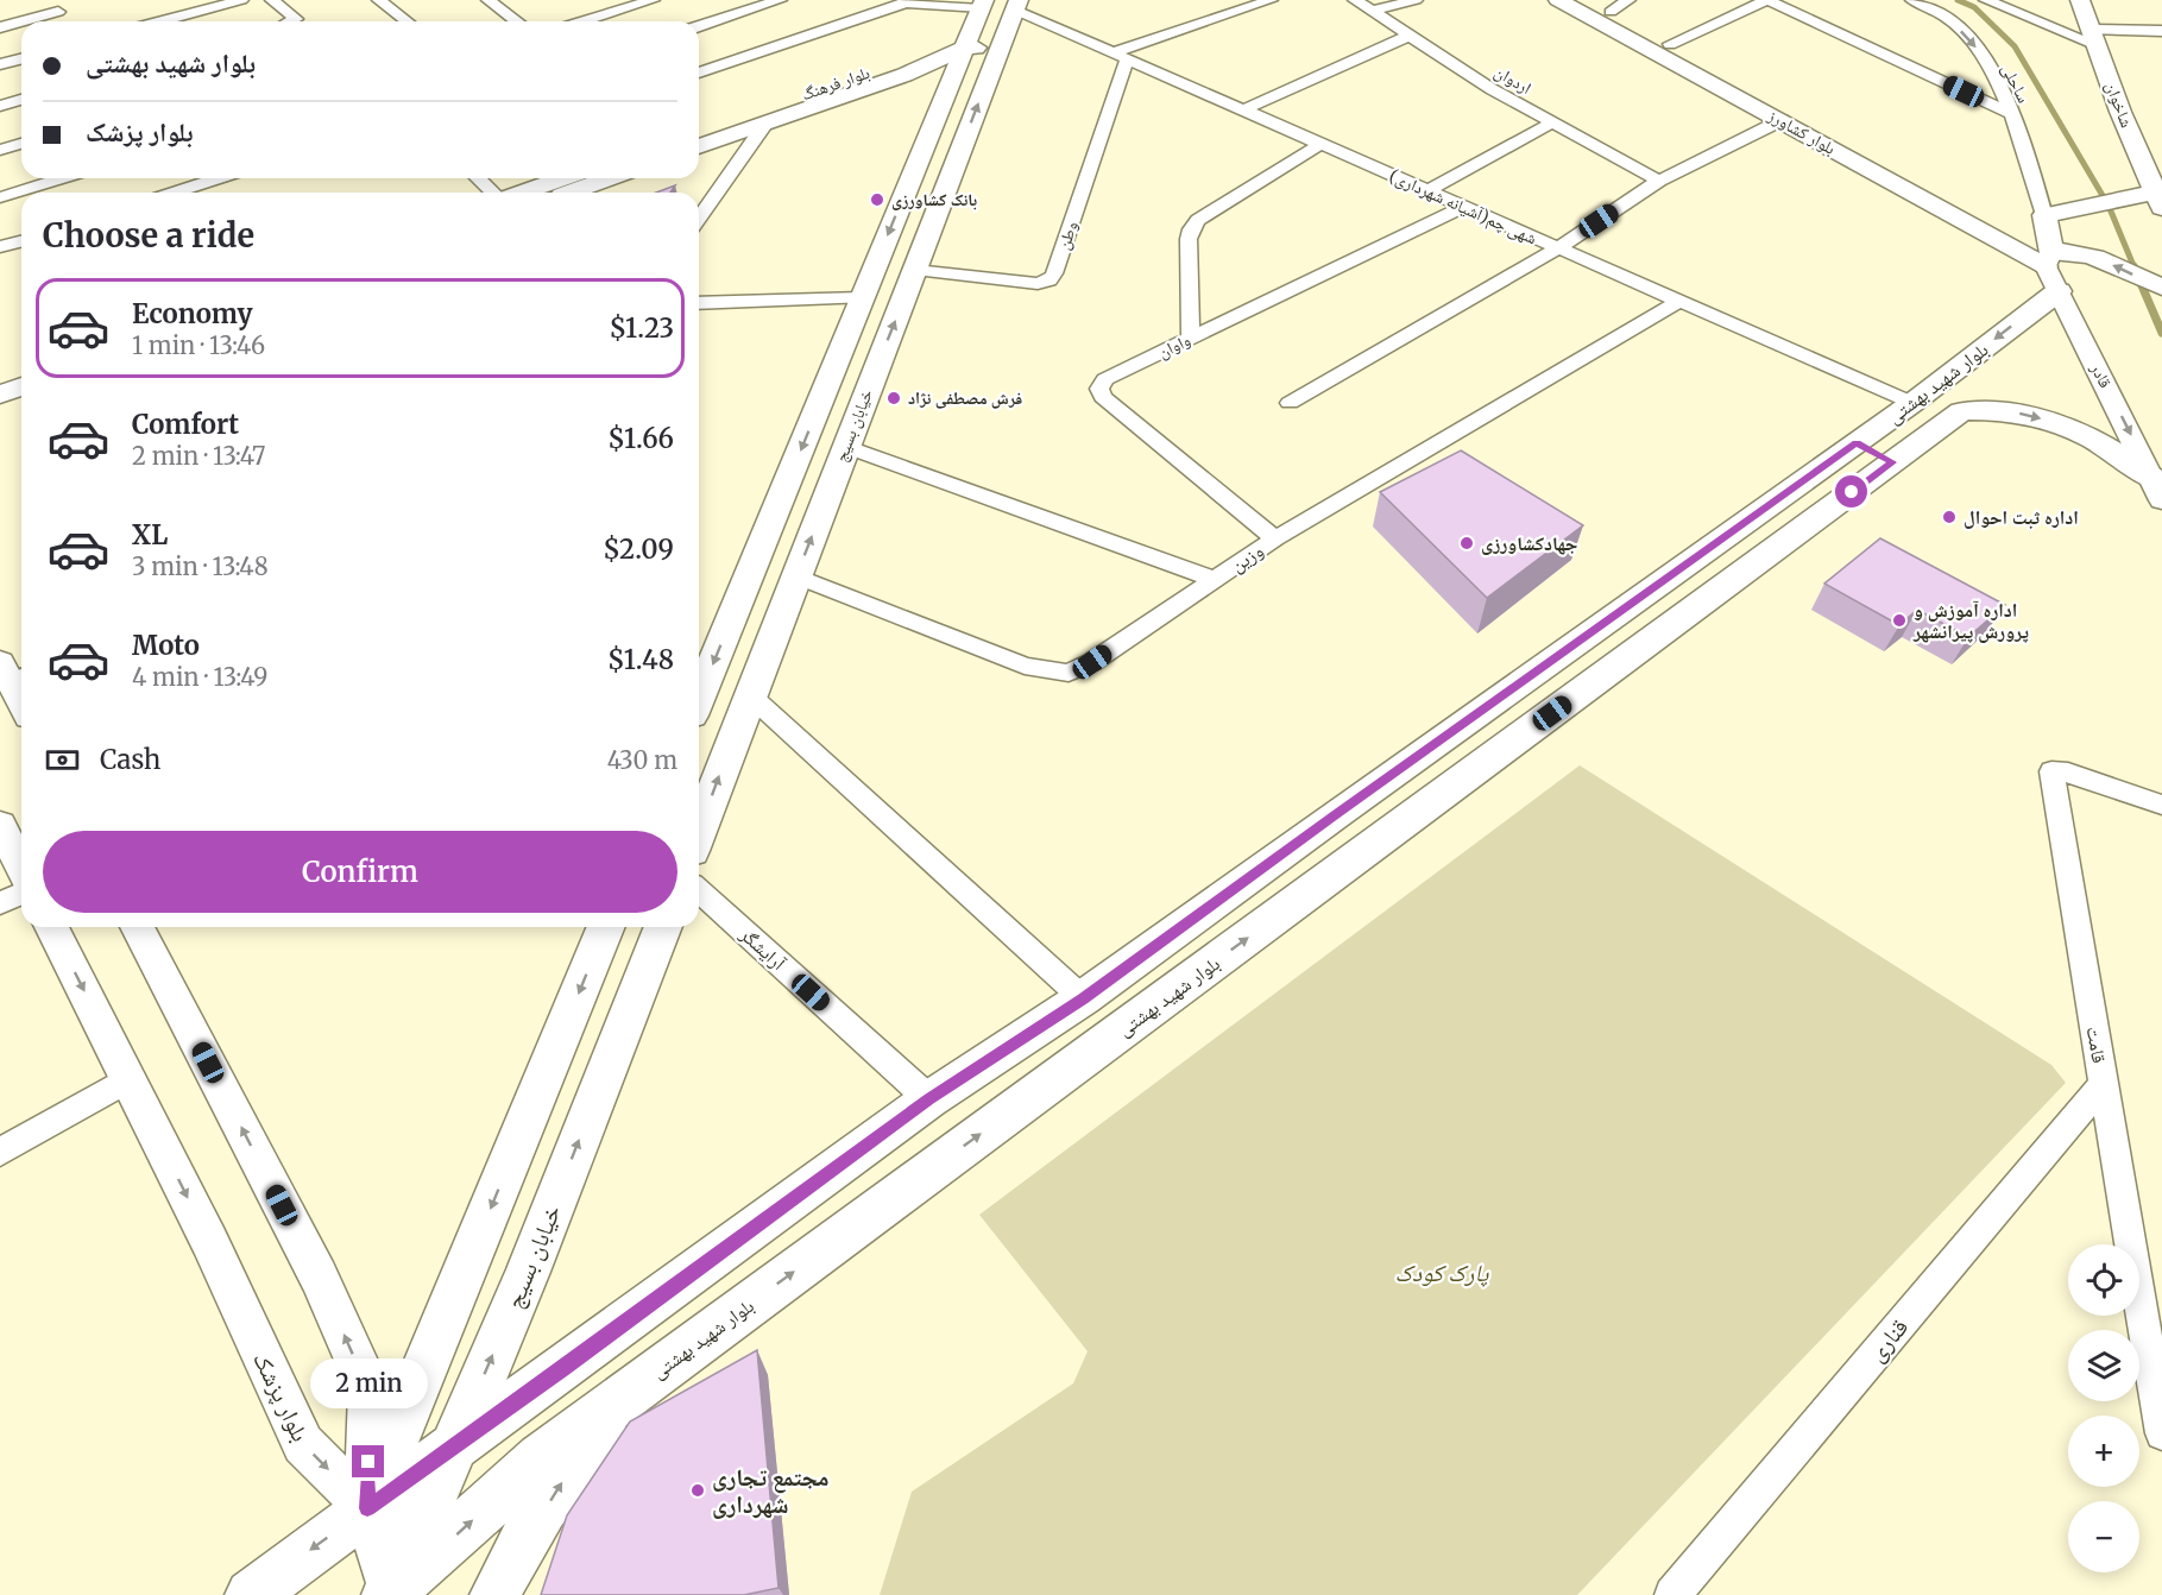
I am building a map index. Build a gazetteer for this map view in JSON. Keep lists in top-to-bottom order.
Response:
{
  "streets": {
    "main road": [
      "بلوار فرهنگ",
      "شاخوان",
      "بلوار کشاورز",
      "بلوار شهید بهشتی",
      "خیابان بسیج"
    ],
    "street": [
      "اردوان",
      "ساحلی",
      "شهی چم(آشیانه شهرداری)",
      "وطن",
      "واوان",
      "قادر",
      "وزین",
      "آرایشگر",
      "قامت",
      "قناری",
      "بلوار پزشک"
    ]
  },
  "crossings": [
    ["بلوار فرهنگ", "خیابان بسیج"],
    ["بلوار کشاورز", "قادر"],
    ["بلوار کشاورز", "بلوار شهید بهشتی"],
    ["شهی چم(آشیانه شهرداری)", "وطن"],
    ["شهی چم(آشیانه شهرداری)", "واوان"],
    ["شهی چم(آشیانه شهرداری)", "بلوار شهید بهشتی"],
    ["شهی چم(آشیانه شهرداری)", "خیابان بسیج"],
    ["شهی چم(آشیانه شهرداری)", "وزین"],
    ["وطن", "خیابان بسیج"],
    ["واوان", "وزین"],
    ["قادر", "بلوار شهید بهشتی"],
    ["بلوار شهید بهشتی", "خیابان بسیج"],
    ["بلوار شهید بهشتی", "آرایشگر"],
    ["بلوار شهید بهشتی", "بلوار پزشک"],
    ["خیابان بسیج", "وزین"],
    ["قامت", "قناری"]
  ],
  "one_way": ["ساحلی", "قادر"],
  "parks": ["پارک کودک"],
  "places": [
    "بانک کشاورزی",
    "فرش مصطفی نژاد",
    "اداره ثبت احوال",
    "جهادکشاورزی",
    "اداره آموزش و پرورش پیرانشهر",
    "مجتمع تجاری شهرداری"
  ],
  "page": {
    "banner": ["بلوار شهید بهشتی", "بلوار پزشک"],
    "heading": "Choose a ride",
    "list": [
      {
        "name": "Economy",
        "note": "1 min · 13:46",
        "value": "$1.23"
      },
      {
        "name": "Comfort",
        "note": "2 min · 13:47",
        "value": "$1.66"
      },
      {
        "name": "XL",
        "note": "3 min · 13:48",
        "value": "$2.09"
      },
      {
        "name": "Moto",
        "note": "4 min · 13:49",
        "value": "$1.48"
      }
    ],
    "pay": ["Cash", "430 m"],
    "buttons": "Confirm",
    "map_buttons": ["+", "−"],
    "bubble": "2 min"
  }
}
